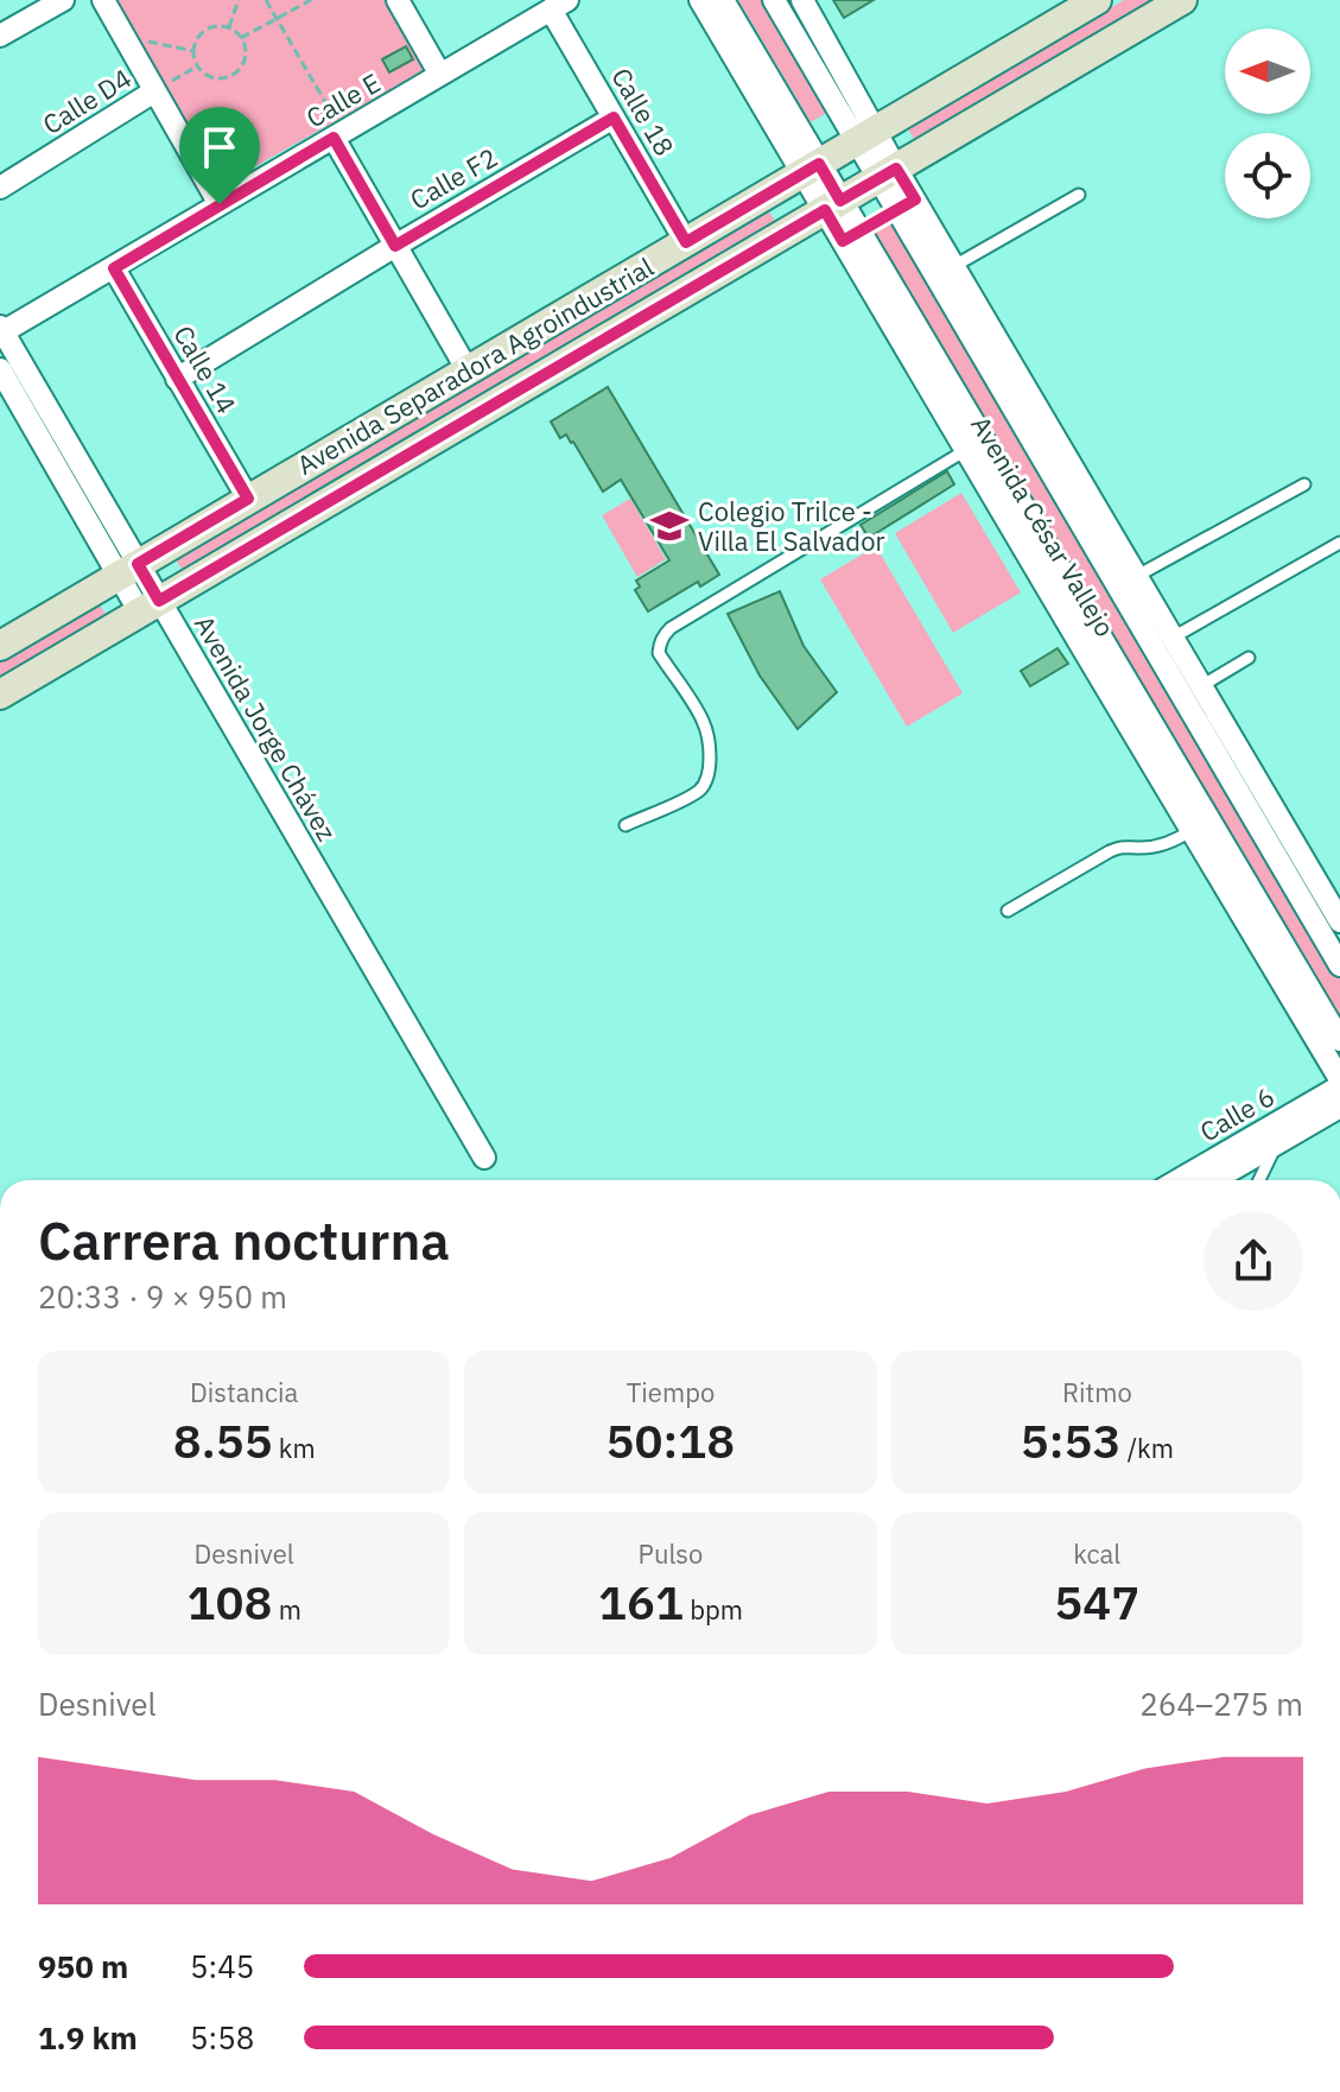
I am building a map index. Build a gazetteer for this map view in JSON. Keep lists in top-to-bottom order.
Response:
{
  "streets": {
    "street": [
      "Calle E",
      "Calle D4",
      "Calle 18",
      "Calle F2",
      "Avenida Separadora Agroindustrial",
      "Calle 14",
      "Avenida César Vallejo",
      "Avenida Jorge Chávez",
      "Calle 6"
    ]
  },
  "crossings": [
    ["Calle E", "Calle 18"],
    ["Calle E", "Calle 14"],
    ["Calle E", "Avenida Jorge Chávez"],
    ["Calle 18", "Calle F2"],
    ["Calle 18", "Avenida Separadora Agroindustrial"],
    ["Calle F2", "Calle 14"],
    ["Avenida Separadora Agroindustrial", "Calle 14"],
    ["Avenida Separadora Agroindustrial", "Avenida César Vallejo"],
    ["Avenida Separadora Agroindustrial", "Avenida Jorge Chávez"]
  ],
  "places": {
    "school or university": ["Colegio Trilce - Villa El Salvador"]
  },
  "north": "left",
  "page": {
    "heading": ["Carrera nocturna", "20:33 · 9 × 950 m"],
    "stats": [
      ["Distancia", "8.55 km"],
      ["Tiempo", "50:18"],
      ["Ritmo", "5:53 /km"],
      ["Desnivel", "108 m"],
      ["Pulso", "161 bpm"],
      ["kcal", "547"]
    ],
    "chart": ["Desnivel", "264–275 m"],
    "list": [
      {
        "name": "950 m",
        "note": "5:45"
      },
      {
        "name": "1.9 km",
        "note": "5:58"
      }
    ]
  }
}
